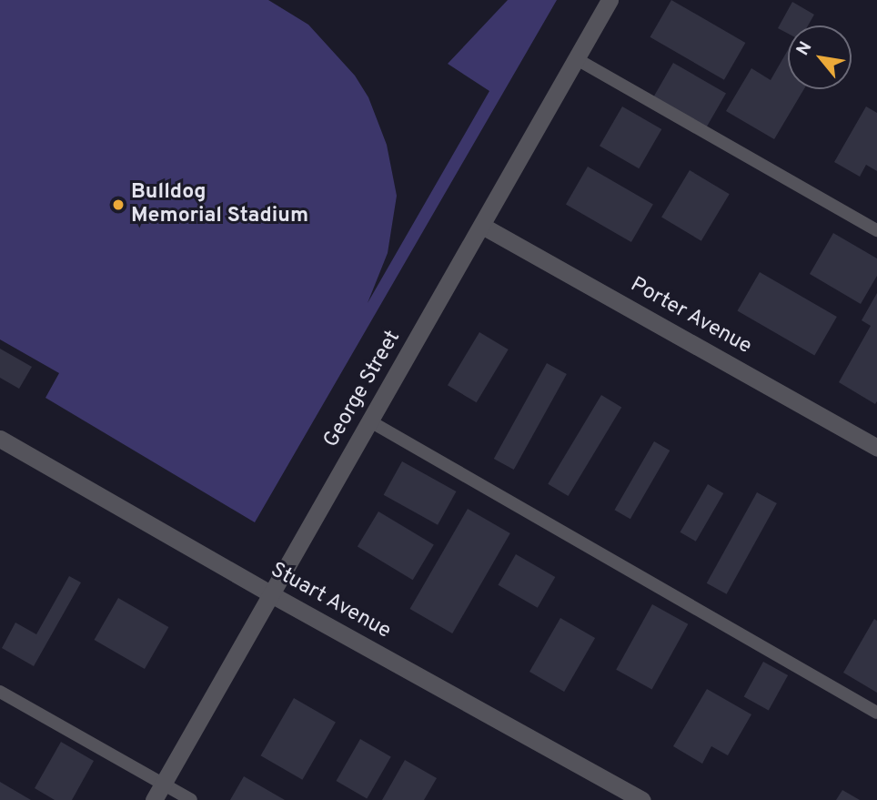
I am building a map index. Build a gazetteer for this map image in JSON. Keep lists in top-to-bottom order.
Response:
{
  "streets": {
    "street": ["Porter Avenue", "George Street", "Stuart Avenue"]
  },
  "crossings": [
    ["Porter Avenue", "George Street"],
    ["George Street", "Stuart Avenue"]
  ],
  "places": ["Bulldog Memorial Stadium"],
  "north": "top left"
}
